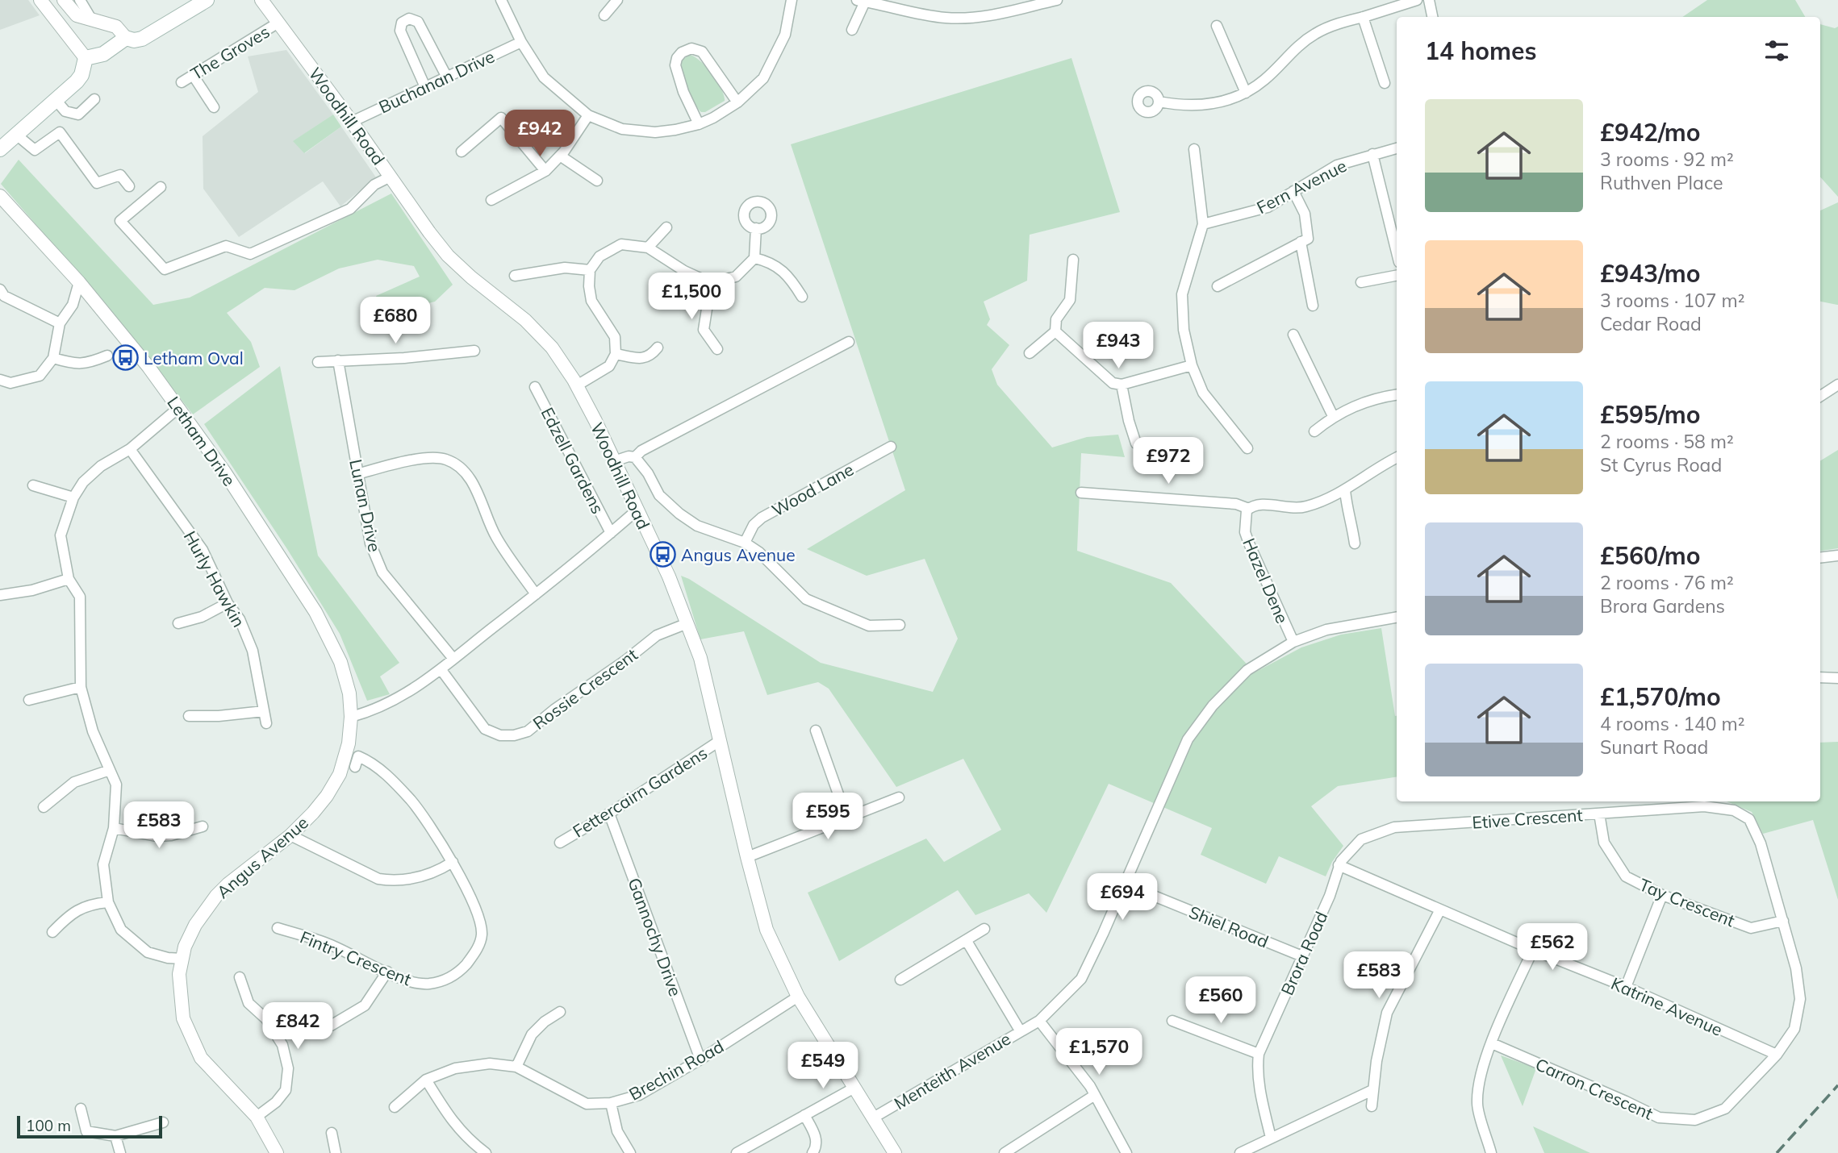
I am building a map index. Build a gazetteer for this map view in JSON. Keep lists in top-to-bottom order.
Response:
{
  "streets": {
    "street": [
      "The Groves",
      "Buchanan Drive",
      "Woodhill Road",
      "Fern Avenue",
      "Letham Drive",
      "Edzell Gardens",
      "Wood Lane",
      "Lunan Drive",
      "Hurly Hawkin",
      "Hazel Dene",
      "Rossie Crescent",
      "Fettercairn Gardens",
      "Etive Crescent",
      "Angus Avenue",
      "Tay Crescent",
      "Shiel Road",
      "Gannochy Drive",
      "Brora Road",
      "Fintry Crescent",
      "Katrine Avenue",
      "Brechin Road",
      "Menteith Avenue",
      "Carron Crescent"
    ]
  },
  "crossings": [
    ["The Groves", "Woodhill Road"],
    ["Buchanan Drive", "Woodhill Road"],
    ["Woodhill Road", "Rossie Crescent"],
    ["Woodhill Road", "Fettercairn Gardens"],
    ["Woodhill Road", "Brechin Road"],
    ["Woodhill Road", "Menteith Avenue"],
    ["Letham Drive", "Angus Avenue"],
    ["Hazel Dene", "Menteith Avenue"],
    ["Fettercairn Gardens", "Gannochy Drive"],
    ["Etive Crescent", "Tay Crescent"],
    ["Etive Crescent", "Brora Road"],
    ["Etive Crescent", "Katrine Avenue"],
    ["Etive Crescent", "Carron Crescent"],
    ["Shiel Road", "Brora Road"],
    ["Shiel Road", "Menteith Avenue"],
    ["Gannochy Drive", "Brechin Road"],
    ["Brora Road", "Katrine Avenue"],
    ["Katrine Avenue", "Carron Crescent"]
  ],
  "places": {
    "bus stop": ["Letham Oval", "Angus Avenue"]
  },
  "scale_bar": "100 m",
  "page": {
    "heading": "14 homes",
    "list": [
      {
        "name": "£942/mo",
        "note": "3 rooms · 92 m² · Ruthven Place"
      },
      {
        "name": "£943/mo",
        "note": "3 rooms · 107 m² · Cedar Road"
      },
      {
        "name": "£595/mo",
        "note": "2 rooms · 58 m² · St Cyrus Road"
      },
      {
        "name": "£560/mo",
        "note": "2 rooms · 76 m² · Brora Gardens"
      },
      {
        "name": "£1,570/mo",
        "note": "4 rooms · 140 m² · Sunart Road"
      }
    ],
    "price": [
      "£942",
      "£1,500",
      "£680",
      "£943",
      "£972",
      "£595",
      "£583",
      "£694",
      "£562",
      "£583",
      "£560",
      "£842",
      "£1,570",
      "£549"
    ],
    "scale": "100 m"
  }
}
